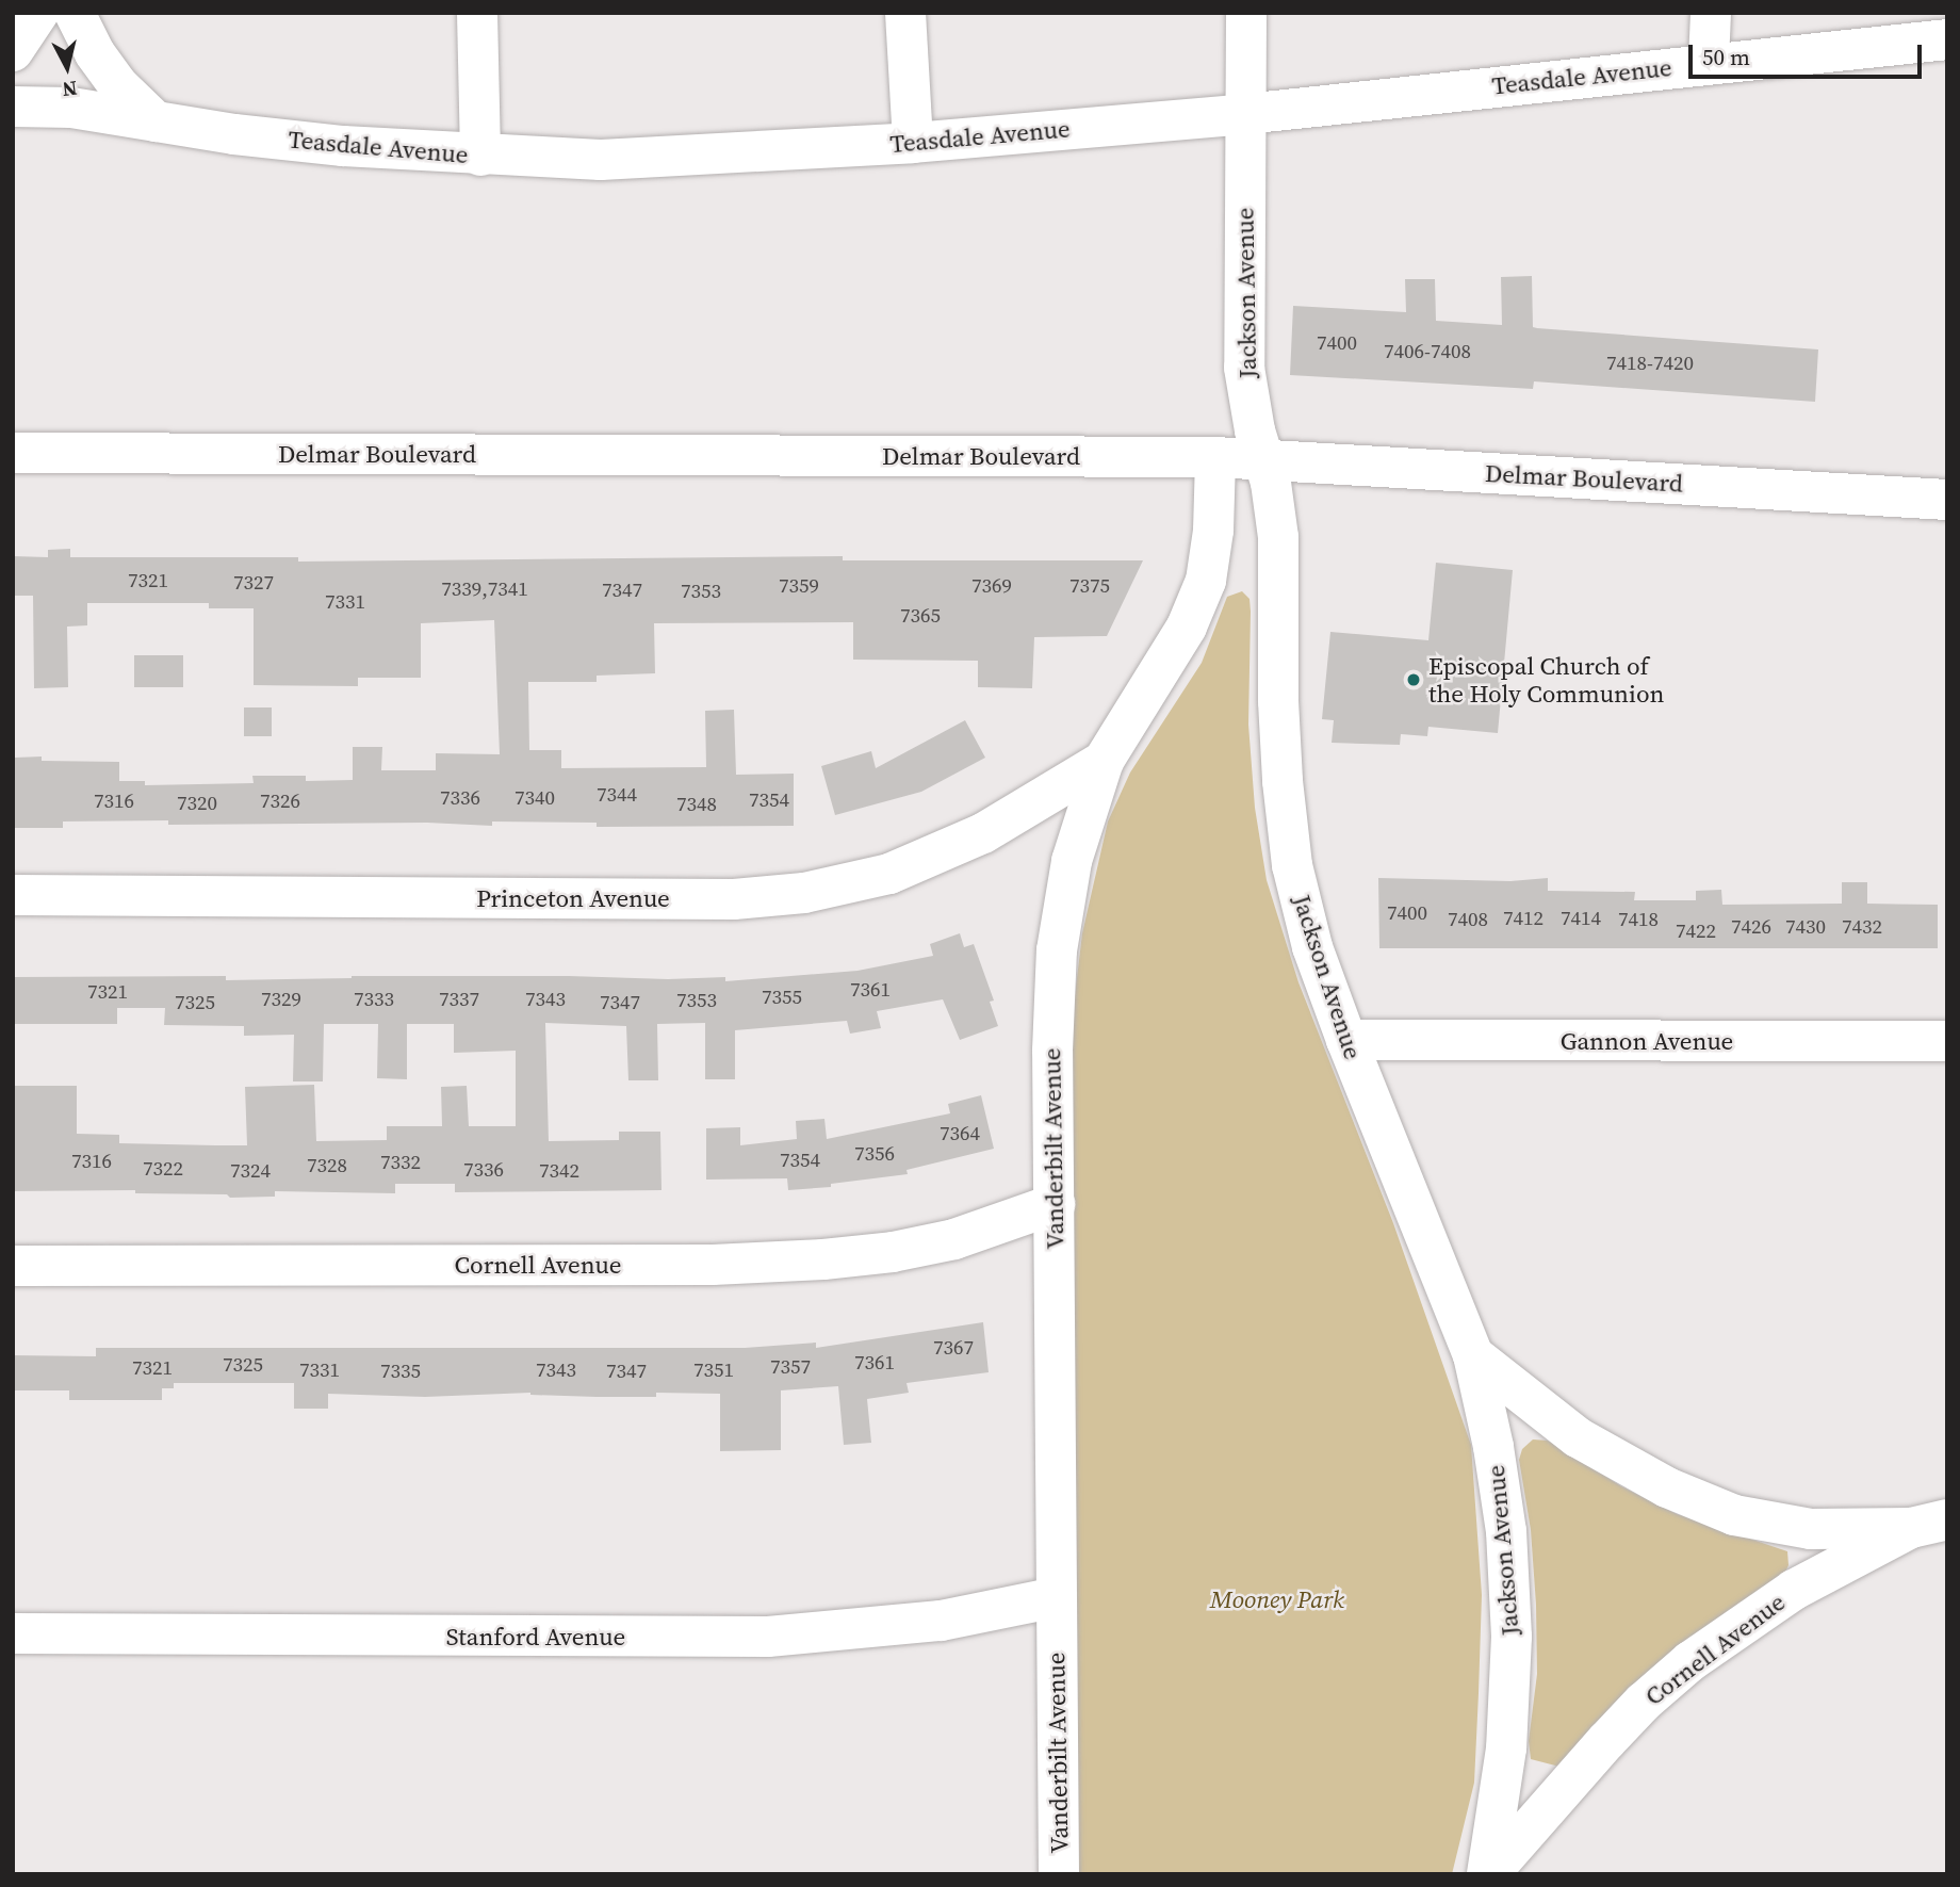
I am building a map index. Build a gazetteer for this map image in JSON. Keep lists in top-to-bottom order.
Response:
{
  "streets": {
    "street": [
      "Teasdale Avenue",
      "Jackson Avenue",
      "Delmar Boulevard",
      "Princeton Avenue",
      "Gannon Avenue",
      "Vanderbilt Avenue",
      "Cornell Avenue",
      "Stanford Avenue"
    ]
  },
  "crossings": [
    ["Teasdale Avenue", "Jackson Avenue"],
    ["Jackson Avenue", "Delmar Boulevard"],
    ["Jackson Avenue", "Gannon Avenue"],
    ["Jackson Avenue", "Cornell Avenue"],
    ["Delmar Boulevard", "Vanderbilt Avenue"],
    ["Princeton Avenue", "Vanderbilt Avenue"],
    ["Vanderbilt Avenue", "Cornell Avenue"],
    ["Vanderbilt Avenue", "Stanford Avenue"]
  ],
  "parks": ["Mooney Park"],
  "places": ["Episcopal Church of the Holy Communion"],
  "house_numbers": [
    "7400",
    "7406-7408",
    "7418-7420",
    "7321",
    "7327",
    "7359",
    "7369",
    "7375",
    "7339,7341",
    "7347",
    "7353",
    "7331",
    "7365",
    "7344",
    "7336",
    "7340",
    "7354",
    "7316",
    "7326",
    "7320",
    "7348",
    "7400",
    "7412",
    "7414",
    "7408",
    "7418",
    "7426",
    "7430",
    "7432",
    "7422",
    "7361",
    "7321",
    "7355",
    "7329",
    "7333",
    "7337",
    "7343",
    "7353",
    "7325",
    "7347",
    "7364",
    "7356",
    "7354",
    "7316",
    "7332",
    "7328",
    "7322",
    "7336",
    "7324",
    "7342",
    "7367",
    "7361",
    "7325",
    "7357",
    "7321",
    "7331",
    "7343",
    "7351",
    "7335",
    "7347"
  ],
  "scale_bar": "50 m",
  "north": "bottom"
}
